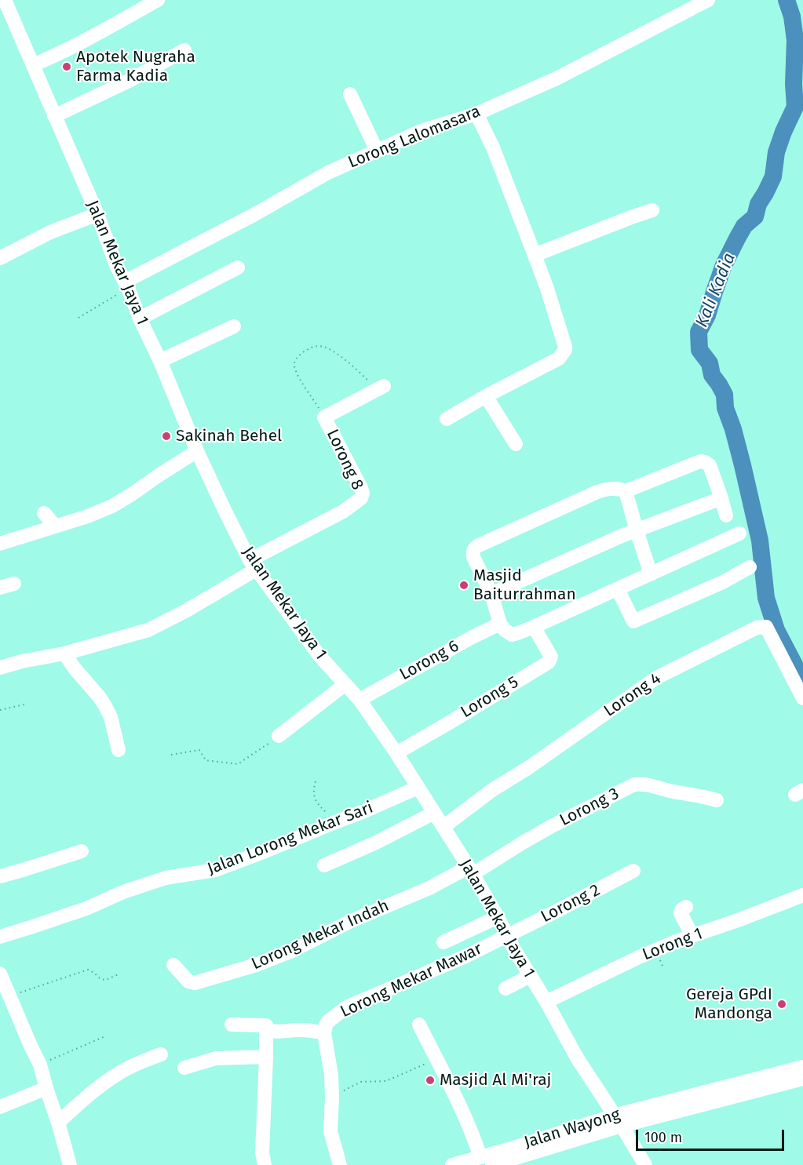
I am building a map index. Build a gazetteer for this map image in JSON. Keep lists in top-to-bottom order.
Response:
{
  "streets": {
    "street": [
      "Lorong Lalomasara",
      "Jalan Mekar Jaya 1",
      "Lorong 8",
      "Lorong 6",
      "Lorong 4",
      "Lorong 5",
      "Lorong 3",
      "Jalan Lorong Mekar Sari",
      "Lorong 2",
      "Lorong Mekar Indah",
      "Lorong 1",
      "Lorong Mekar Mawar",
      "Jalan Wayong"
    ]
  },
  "crossings": [
    ["Lorong Lalomasara", "Jalan Mekar Jaya 1"],
    ["Jalan Mekar Jaya 1", "Lorong 8"],
    ["Jalan Mekar Jaya 1", "Lorong 6"],
    ["Jalan Mekar Jaya 1", "Lorong 4"],
    ["Jalan Mekar Jaya 1", "Lorong 5"],
    ["Jalan Mekar Jaya 1", "Lorong 3"],
    ["Jalan Mekar Jaya 1", "Jalan Lorong Mekar Sari"],
    ["Jalan Mekar Jaya 1", "Lorong 2"],
    ["Jalan Mekar Jaya 1", "Lorong Mekar Indah"],
    ["Jalan Mekar Jaya 1", "Lorong 1"],
    ["Jalan Mekar Jaya 1", "Lorong Mekar Mawar"],
    ["Jalan Mekar Jaya 1", "Jalan Wayong"],
    ["Lorong 3", "Lorong Mekar Indah"],
    ["Lorong 2", "Lorong Mekar Mawar"]
  ],
  "water": ["Kali Kadia"],
  "places": [
    "Apotek Nugraha Farma Kadia",
    "Sakinah Behel",
    "Masjid Baiturrahman",
    "Gereja GPdI Mandonga",
    "Masjid Al Mi'raj"
  ],
  "scale_bar": "100 m"
}
